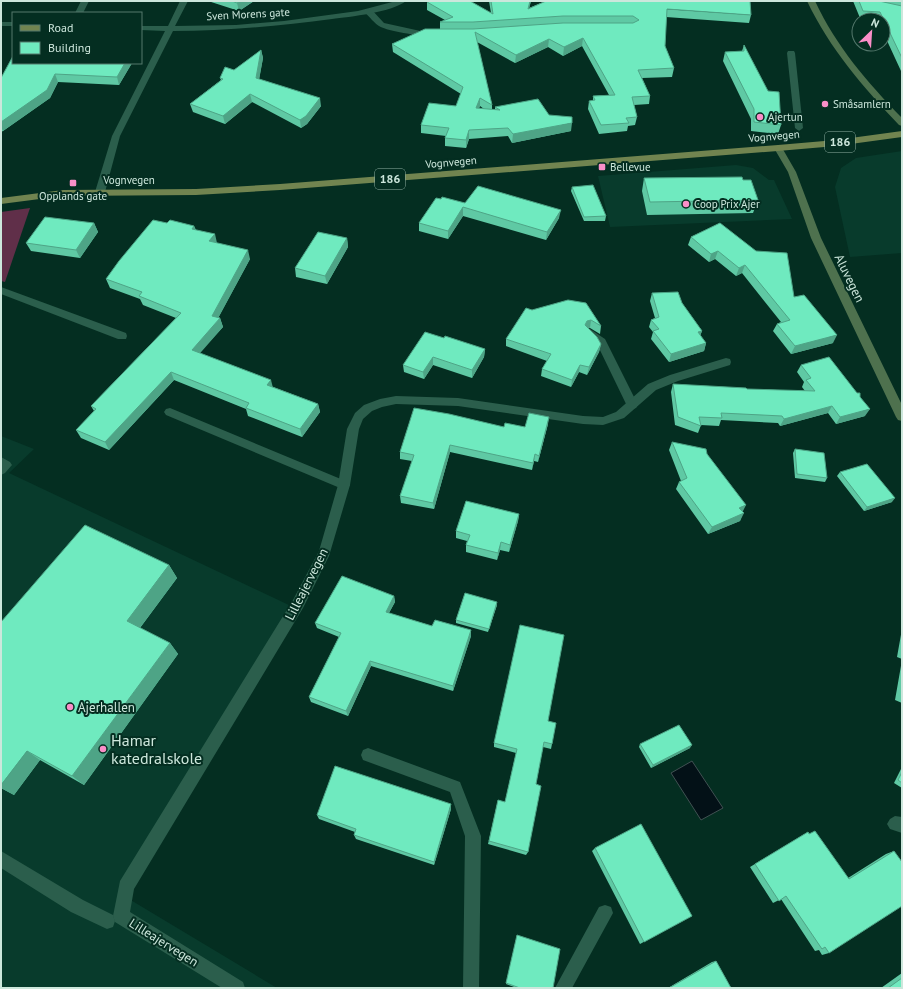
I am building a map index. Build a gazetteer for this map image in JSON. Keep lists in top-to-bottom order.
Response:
{
  "streets": {
    "main road": ["Vognvegen", "186", "Aluvegen"],
    "street": ["Sven Morens gate", "Lilleajervegen"]
  },
  "crossings": [
    ["Vognvegen", "Aluvegen"]
  ],
  "places": {
    "other": [
      "Småsamlern",
      "Ajertun",
      "Coop Prix Ajer",
      "Ajerhallen",
      "Hamar katedralskole"
    ],
    "transit": ["Bellevue", "Opplands gate"]
  },
  "legend": ["Road", "Building"],
  "north": "top right"
}
